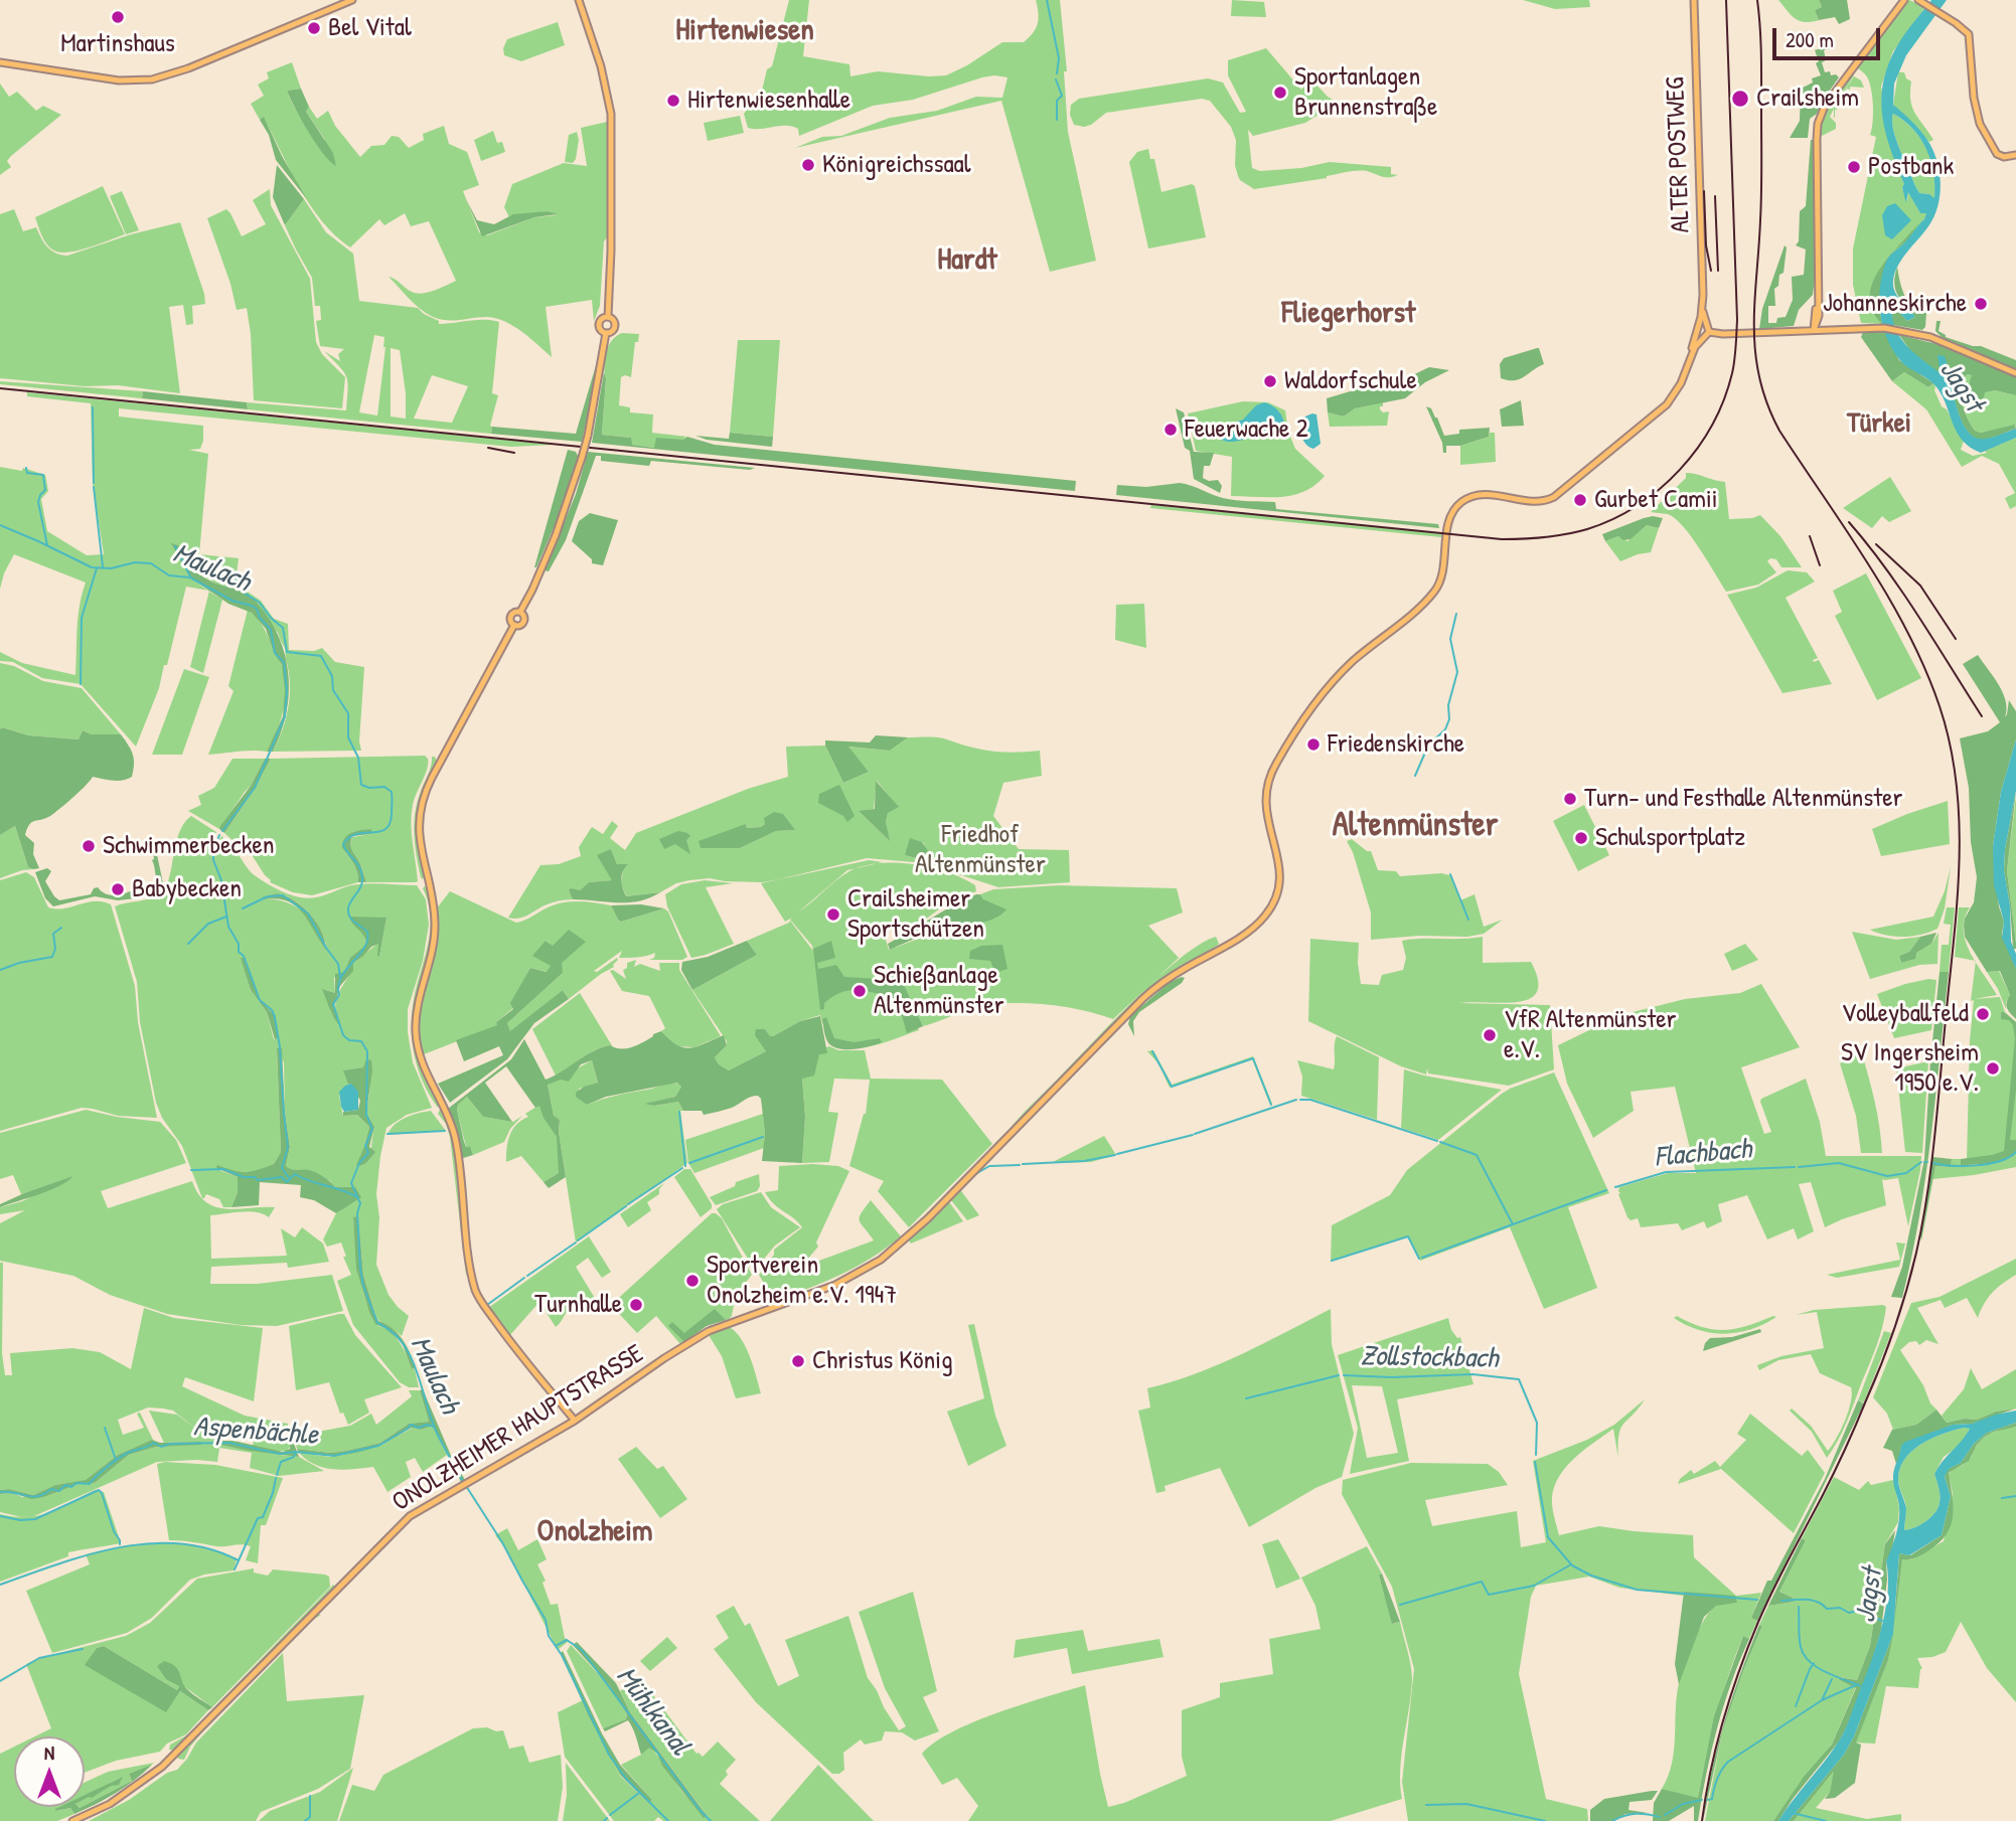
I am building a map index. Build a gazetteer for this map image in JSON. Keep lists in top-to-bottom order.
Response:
{
  "streets": {
    "main road": ["ALTER POSTWEG", "ONOLZHEIMER HAUPTSTRASSE"]
  },
  "crossings": [
    ["ALTER POSTWEG", "ONOLZHEIMER HAUPTSTRASSE"]
  ],
  "districts": [
    "Hirtenwiesen",
    "Hardt",
    "Fliegerhorst",
    "Türkei",
    "Altenmünster",
    "Onolzheim"
  ],
  "water": [
    "Jagst",
    "Maulach",
    "Flachbach",
    "Zollstockbach",
    "Aspenbächle",
    "Mühlkanal"
  ],
  "parks": ["Friedhof Altenmünster"],
  "places": [
    "Martinshaus",
    "Bel Vital",
    "Sportanlagen Brunnenstraße",
    "Crailsheim",
    "Hirtenwiesenhalle",
    "Königreichssaal",
    "Postbank",
    "Johanneskirche",
    "Waldorfschule",
    "Feuerwache 2",
    "Gurbet Camii",
    "Friedenskirche",
    "Turn- und Festhalle Altenmünster",
    "Schulsportplatz",
    "Schwimmerbecken",
    "Babybecken",
    "Crailsheimer Sportschützen",
    "Schießanlage Altenmünster",
    "Volleyballfeld",
    "VfR Altenmünster e.V.",
    "SV Ingersheim 1950 e.V.",
    "Sportverein Onolzheim e.V. 1947",
    "Turnhalle",
    "Christus König"
  ],
  "scale_bar": "200 m",
  "north": "top"
}
